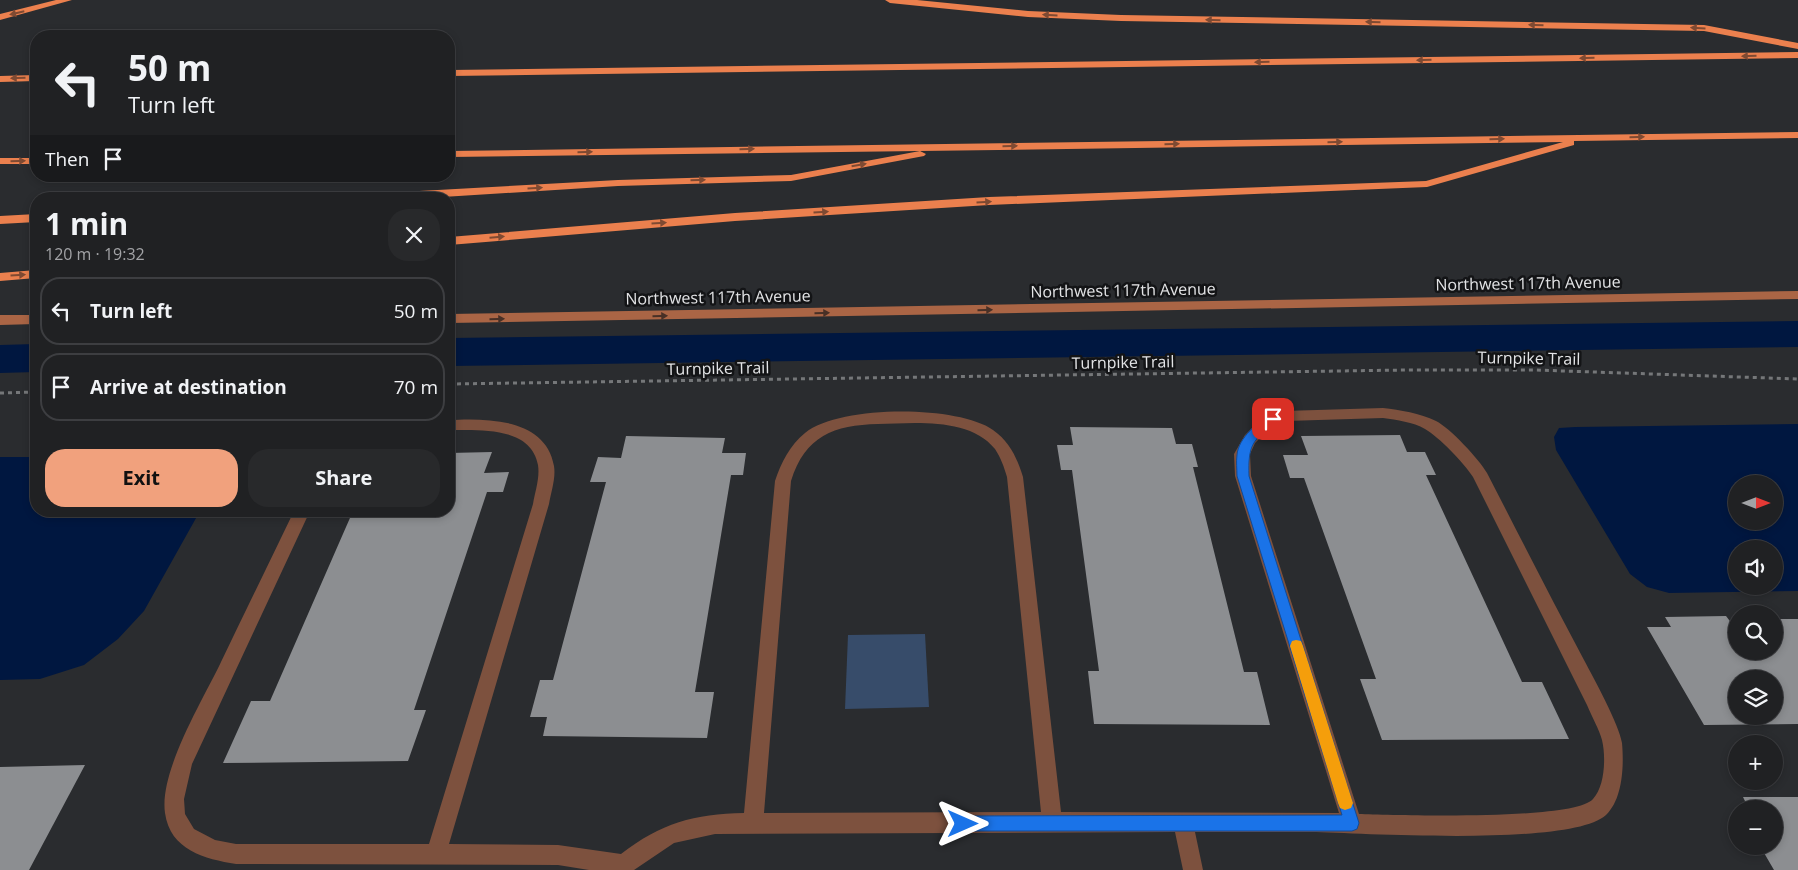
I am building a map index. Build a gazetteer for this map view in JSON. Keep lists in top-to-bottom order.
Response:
{
  "streets": {
    "street": ["Northwest 117th Avenue"],
    "path": ["Turnpike Trail"]
  },
  "one_way": ["Northwest 117th Avenue"],
  "north": "right",
  "page": {
    "turn": ["50 m", "Turn left"],
    "then": "Then",
    "heading": ["1 min", "120 m · 19:32"],
    "list": [
      {
        "name": "Turn left",
        "value": "50 m"
      },
      {
        "name": "Arrive at destination",
        "value": "70 m"
      }
    ],
    "buttons": ["Exit", "Share"],
    "map_buttons": ["+", "−"]
  }
}
